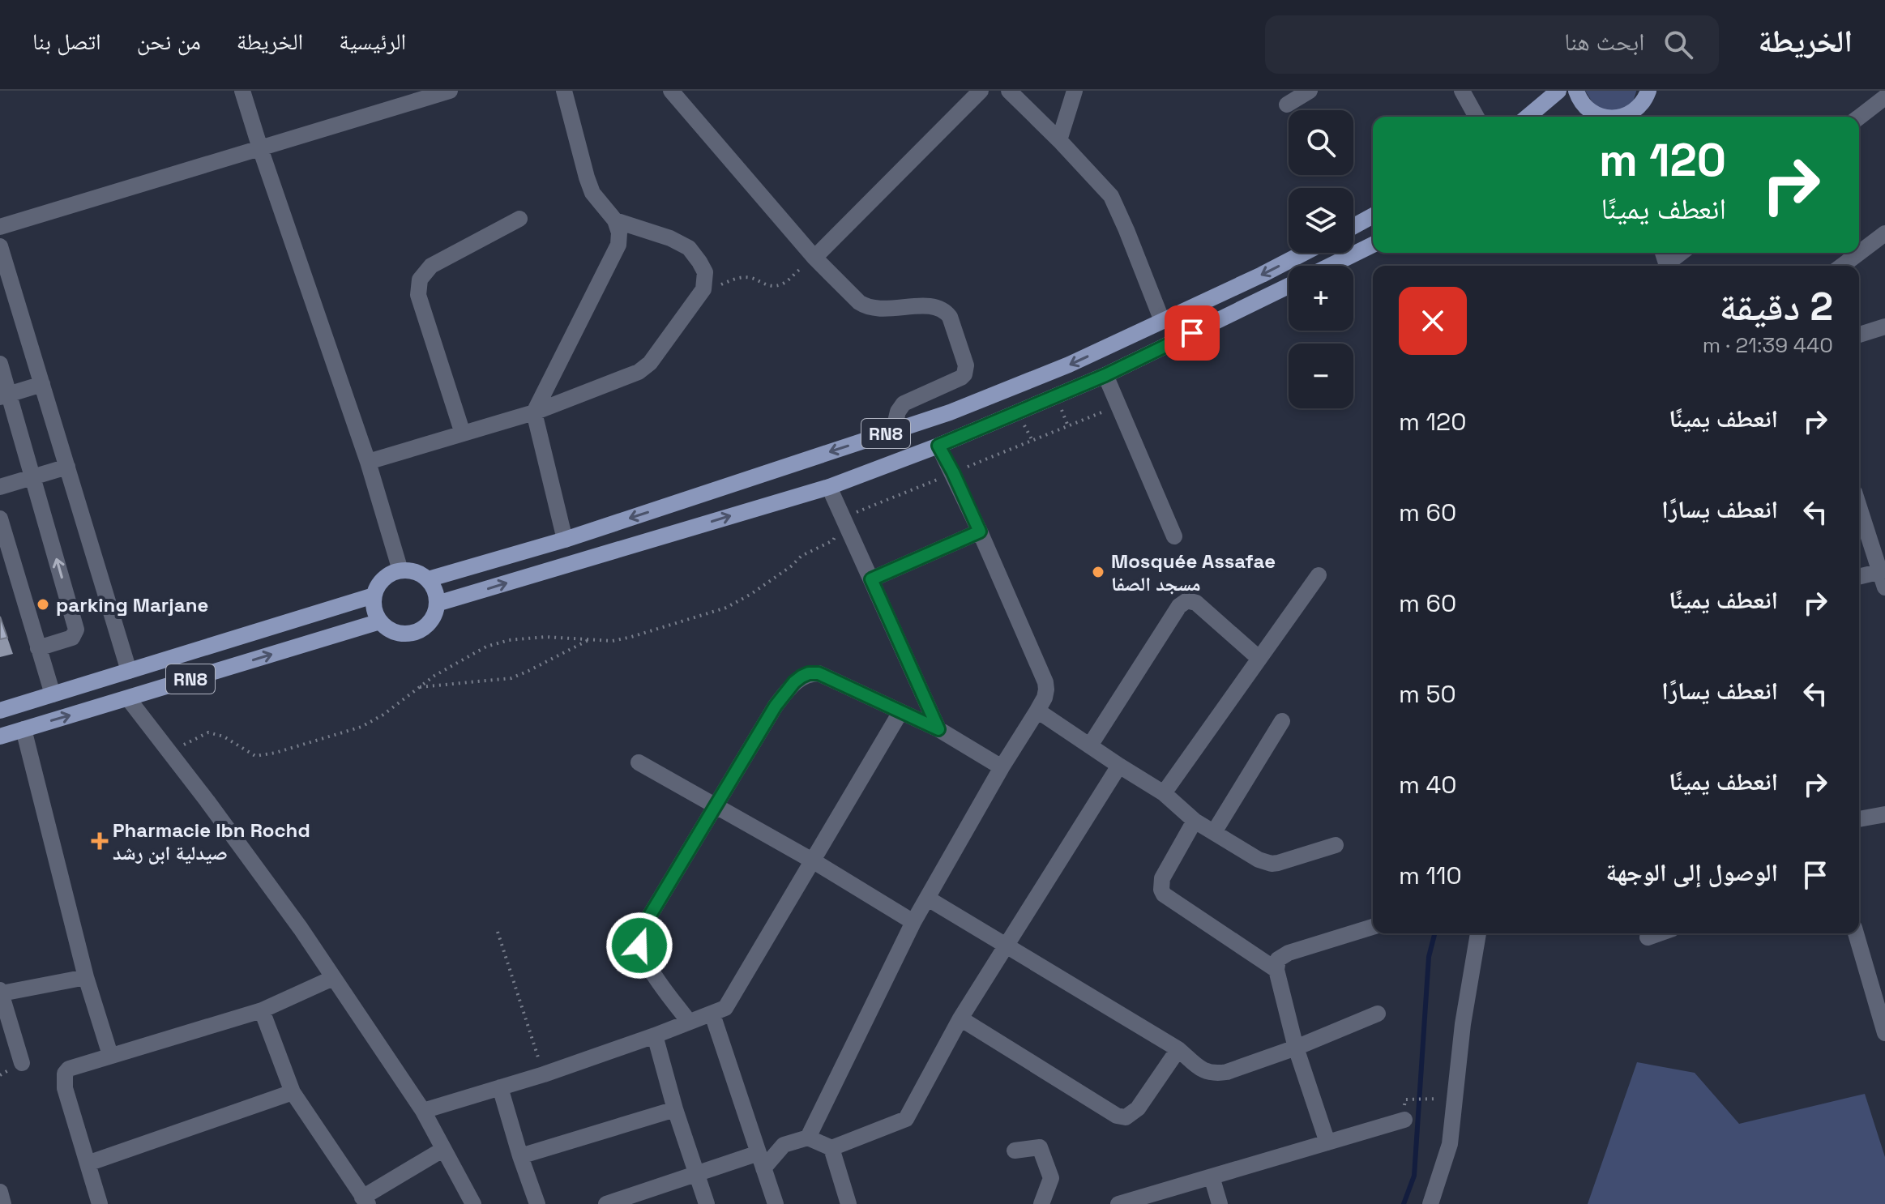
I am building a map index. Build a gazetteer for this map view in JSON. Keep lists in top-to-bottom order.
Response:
{
  "streets": {
    "main road": ["RN8"]
  },
  "places": {
    "other": ["Mosquée Assafae مسجد الصفا", "parking Marjane"],
    "health": ["Pharmacie Ibn Rochd صيدلية ابن رشد"]
  },
  "page": {
    "header": "الخريطة",
    "search": "ابحث هنا",
    "nav": [
      "الرئيسية",
      "الخريطة",
      "من نحن",
      "اتصل بنا"
    ],
    "map_buttons": ["+", "−"],
    "turn": ["120 m", "انعطف يمينًا"],
    "heading": ["2 دقيقة", "440 m · 21:39"],
    "list": [
      {
        "name": "انعطف يمينًا",
        "value": "120 m"
      },
      {
        "name": "انعطف يسارًا",
        "value": "60 m"
      },
      {
        "name": "انعطف يمينًا",
        "value": "60 m"
      },
      {
        "name": "انعطف يسارًا",
        "value": "50 m"
      },
      {
        "name": "انعطف يمينًا",
        "value": "40 m"
      },
      {
        "name": "الوصول إلى الوجهة",
        "value": "110 m"
      }
    ]
  }
}
